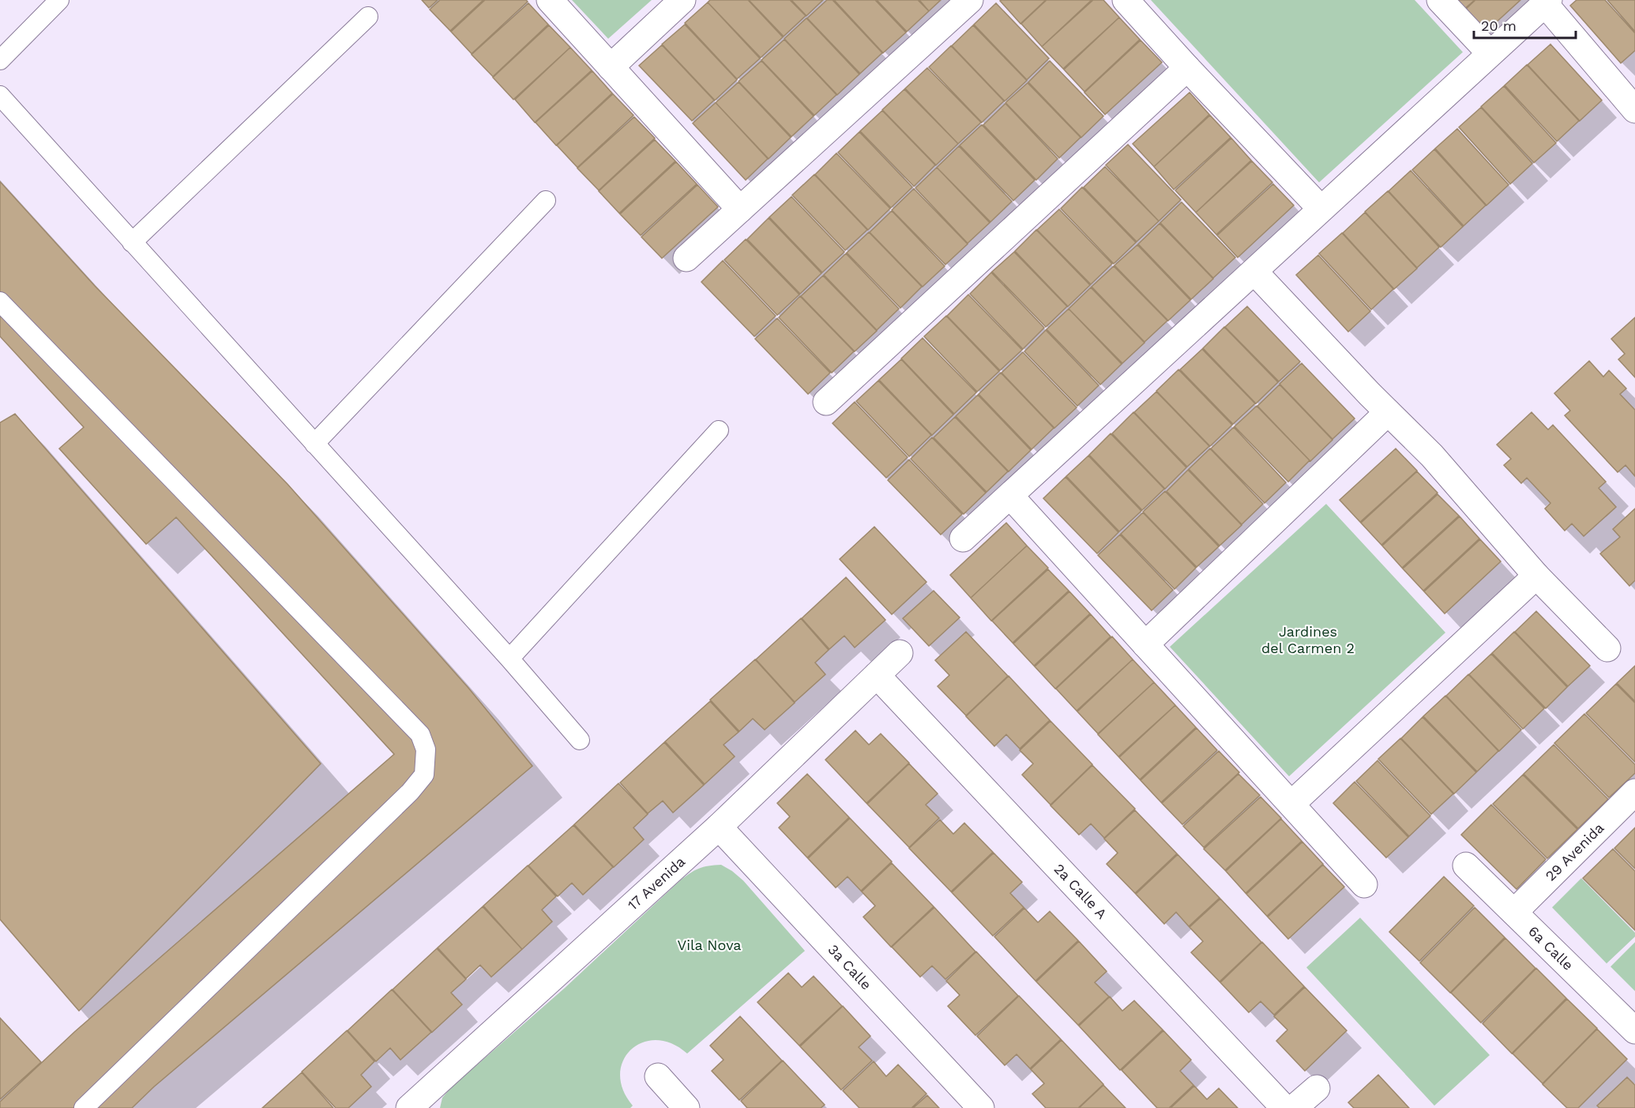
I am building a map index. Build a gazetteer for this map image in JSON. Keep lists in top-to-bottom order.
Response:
{
  "streets": {
    "street": [
      "29 Avenida",
      "17 Avenida",
      "2a Calle A",
      "6a Calle",
      "3a Calle"
    ]
  },
  "crossings": [
    ["29 Avenida", "6a Calle"],
    ["17 Avenida", "2a Calle A"],
    ["17 Avenida", "3a Calle"]
  ],
  "parks": ["Jardines del Carmen 2", "Vila Nova"],
  "scale_bar": "20 m"
}
